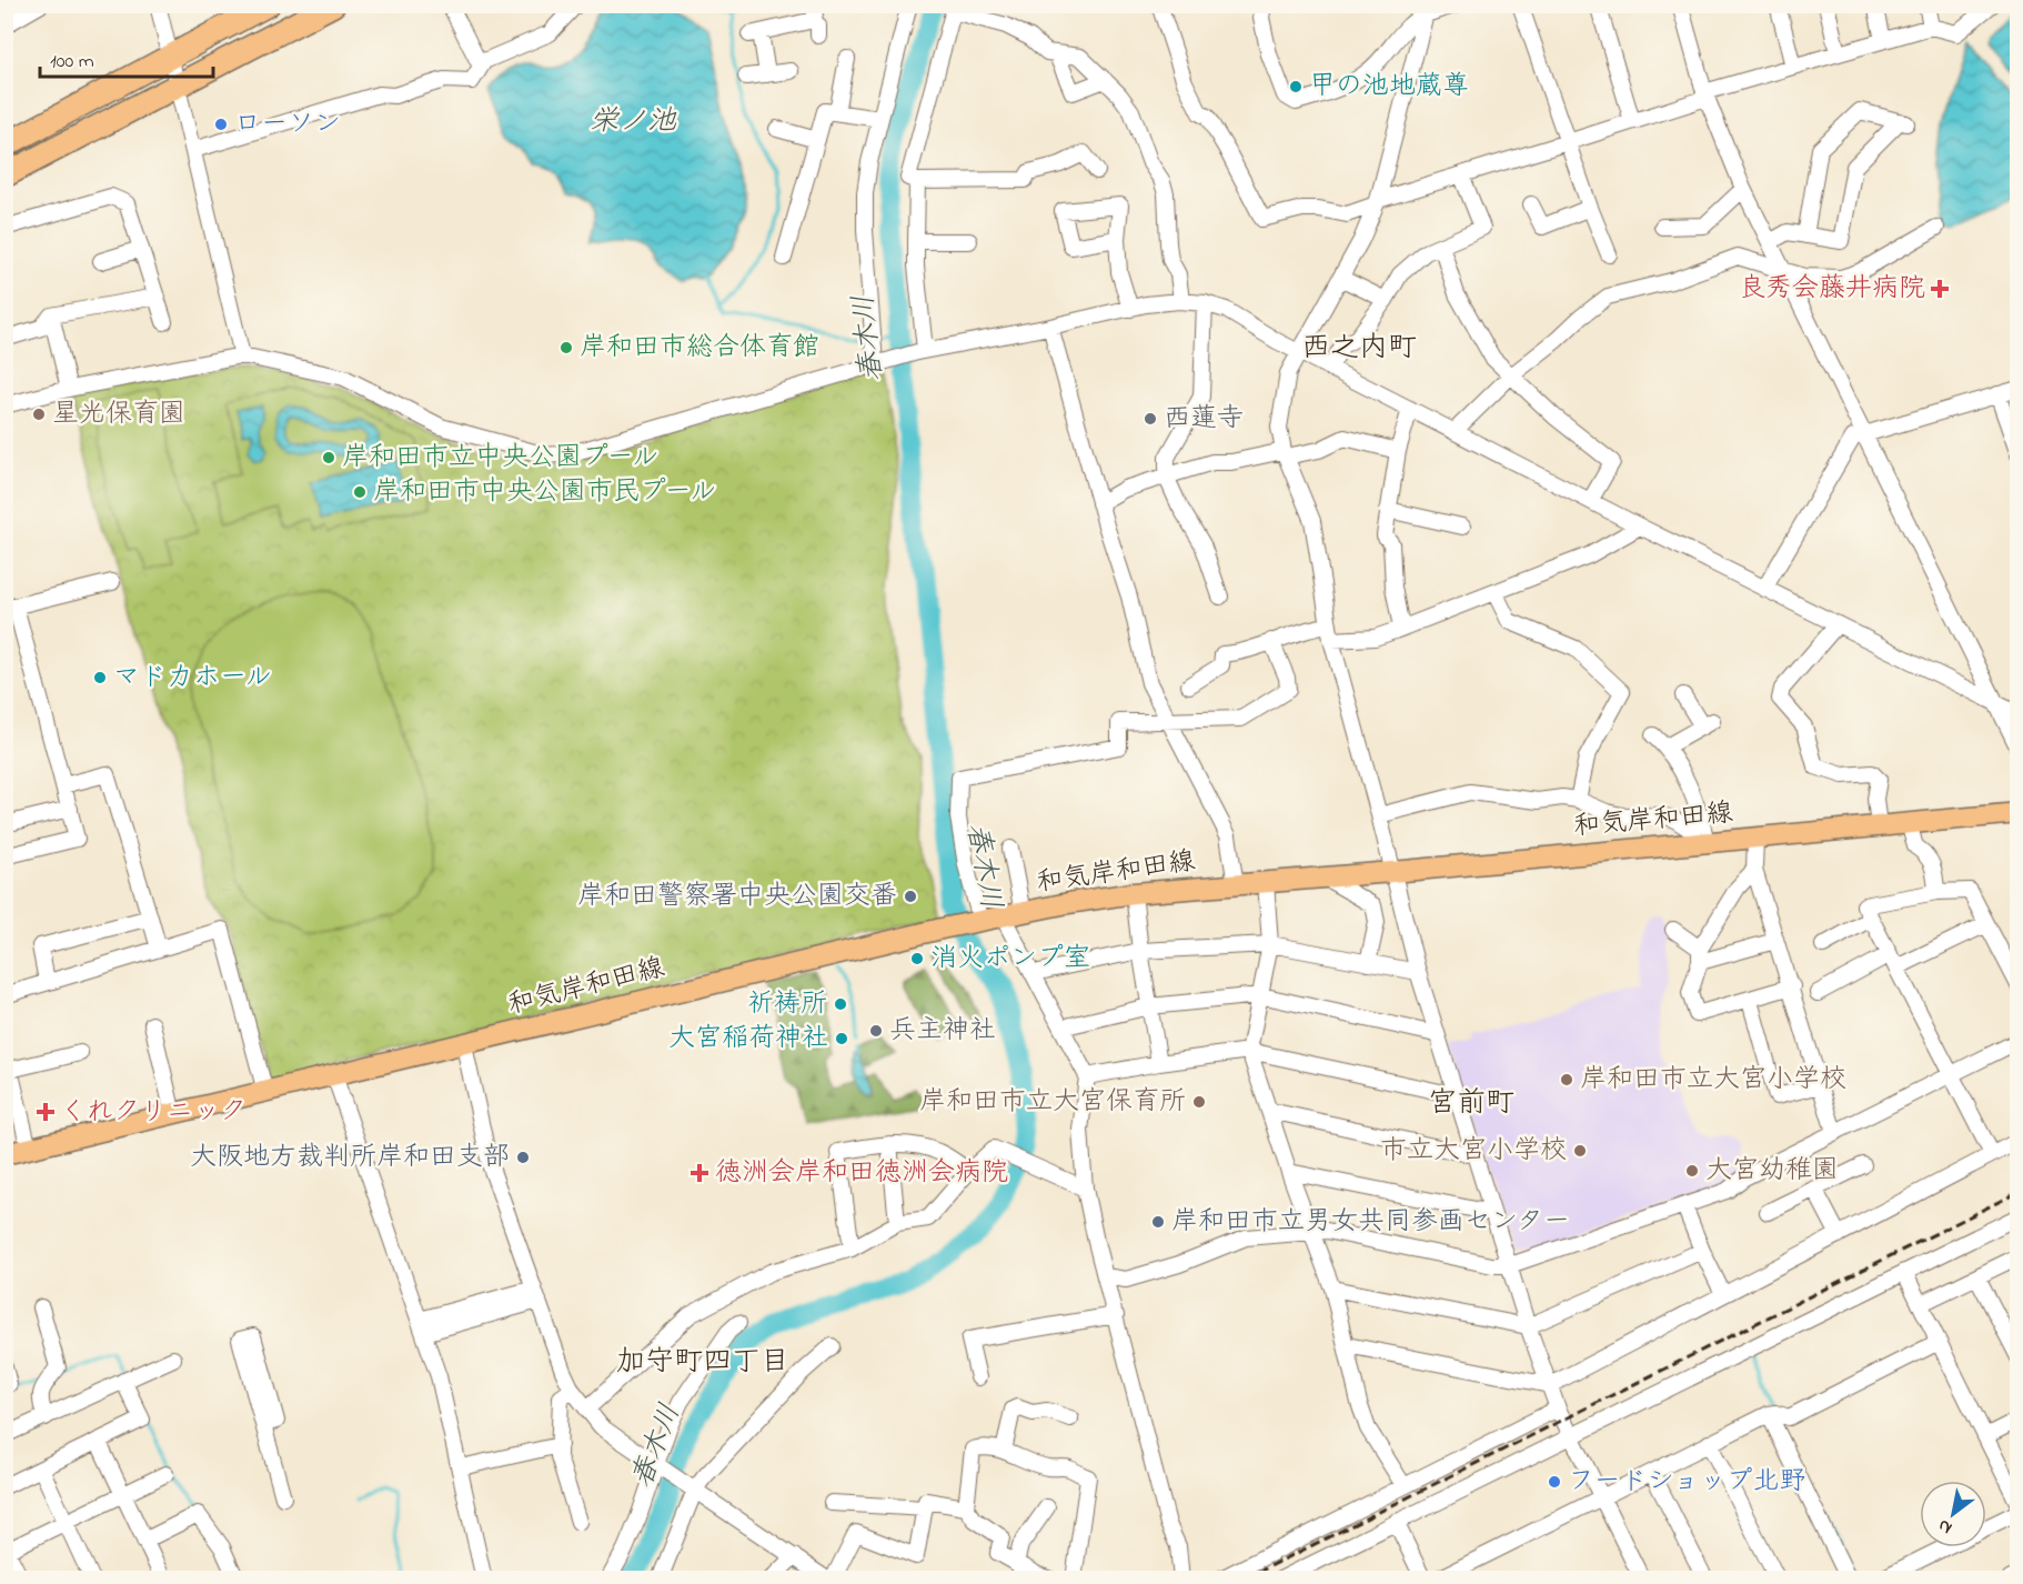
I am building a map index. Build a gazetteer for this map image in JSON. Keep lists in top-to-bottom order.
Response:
{
  "streets": {
    "main road": ["和気岸和田線"]
  },
  "districts": ["西之内町", "宮前町", "加守町四丁目"],
  "water": ["栄ノ池", "春木川"],
  "places": {
    "other": [
      "甲の池地蔵尊",
      "ローソン",
      "岸和田市総合体育館",
      "星光保育園",
      "西蓮寺",
      "岸和田市立中央公園プール",
      "岸和田市中央公園市民プール",
      "マドカホール",
      "岸和田警察署中央公園交番",
      "消火ポンプ室",
      "祈祷所",
      "兵主神社",
      "大宮稲荷神社",
      "岸和田市立大宮小学校",
      "岸和田市立大宮保育所",
      "市立大宮小学校",
      "大阪地方裁判所岸和田支部",
      "大宮幼稚園",
      "岸和田市立男女共同参画センター",
      "フードショップ北野"
    ],
    "health": ["良秀会藤井病院", "くれクリニック", "徳洲会岸和田徳洲会病院"]
  },
  "scale_bar": "100 m",
  "north": "bottom left"
}
